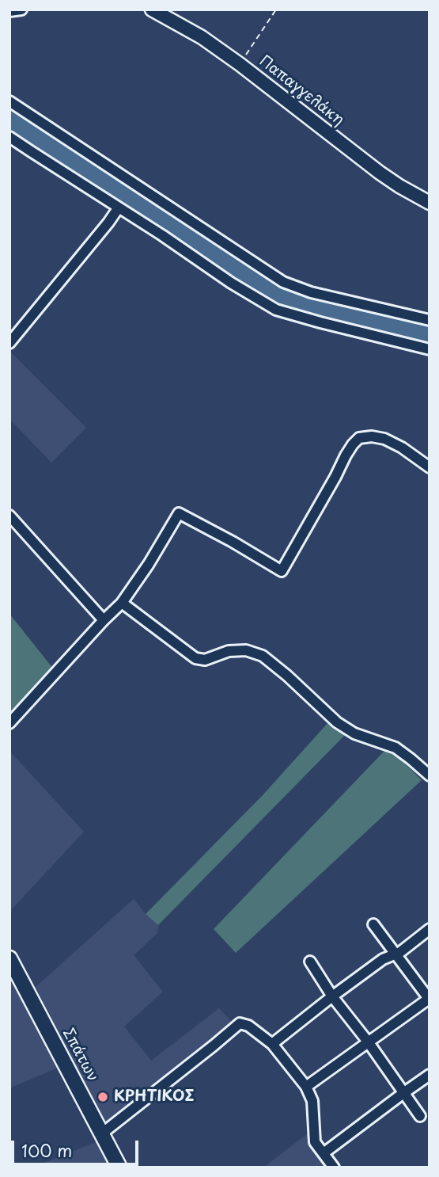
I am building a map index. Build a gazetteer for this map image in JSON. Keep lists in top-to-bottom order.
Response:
{
  "streets": {
    "main road": ["Σπάτων"],
    "street": ["Παπαγγελάκη"]
  },
  "places": ["ΚΡΗΤΙΚΟΣ"],
  "scale_bar": "100 m"
}
